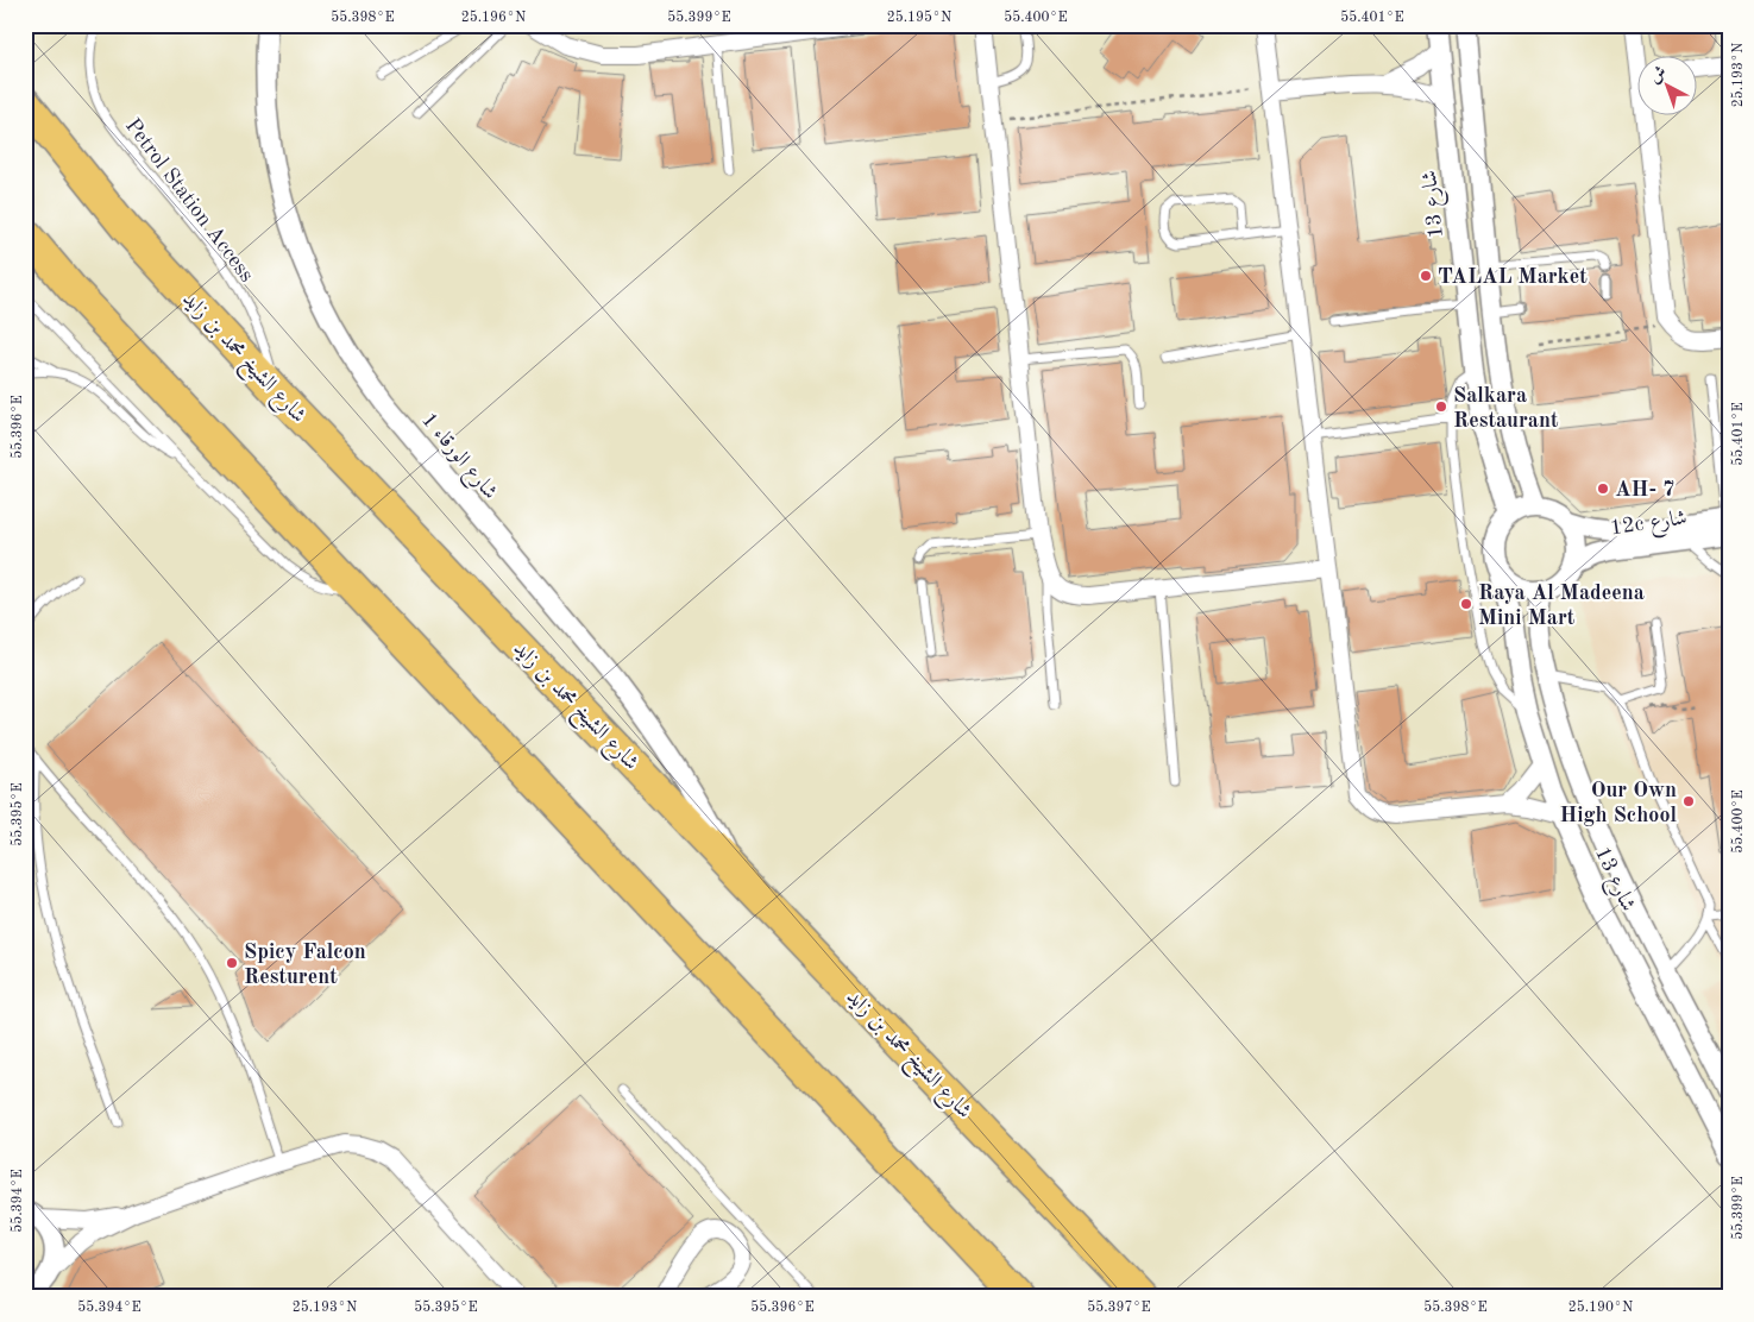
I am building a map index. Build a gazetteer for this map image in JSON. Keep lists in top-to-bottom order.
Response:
{
  "streets": {
    "highway": ["شارع الشيخ محمد بن زايد"],
    "street": ["شارع 13", "شارع الورقاء 1", "12c شارع"],
    "lane": ["Petrol Station Access"]
  },
  "crossings": [
    ["Petrol Station Access", "شارع الشيخ محمد بن زايد"],
    ["شارع 13", "12c شارع"],
    ["شارع الشيخ محمد بن زايد", "شارع الورقاء 1"]
  ],
  "places": [
    "TALAL Market",
    "Salkara Restaurant",
    "AH- 7",
    "Raya Al Madeena Mini Mart",
    "Our Own High School",
    "Spicy Falcon Resturent"
  ],
  "north": "top left",
  "coordinates": [
    "55.398°E",
    "25.196°N",
    "55.399°E",
    "25.195°N",
    "55.400°E",
    "55.401°E",
    "25.193°N",
    "55.396°E",
    "55.395°E",
    "55.394°E",
    "55.397°E",
    "25.190°N"
  ]
}
